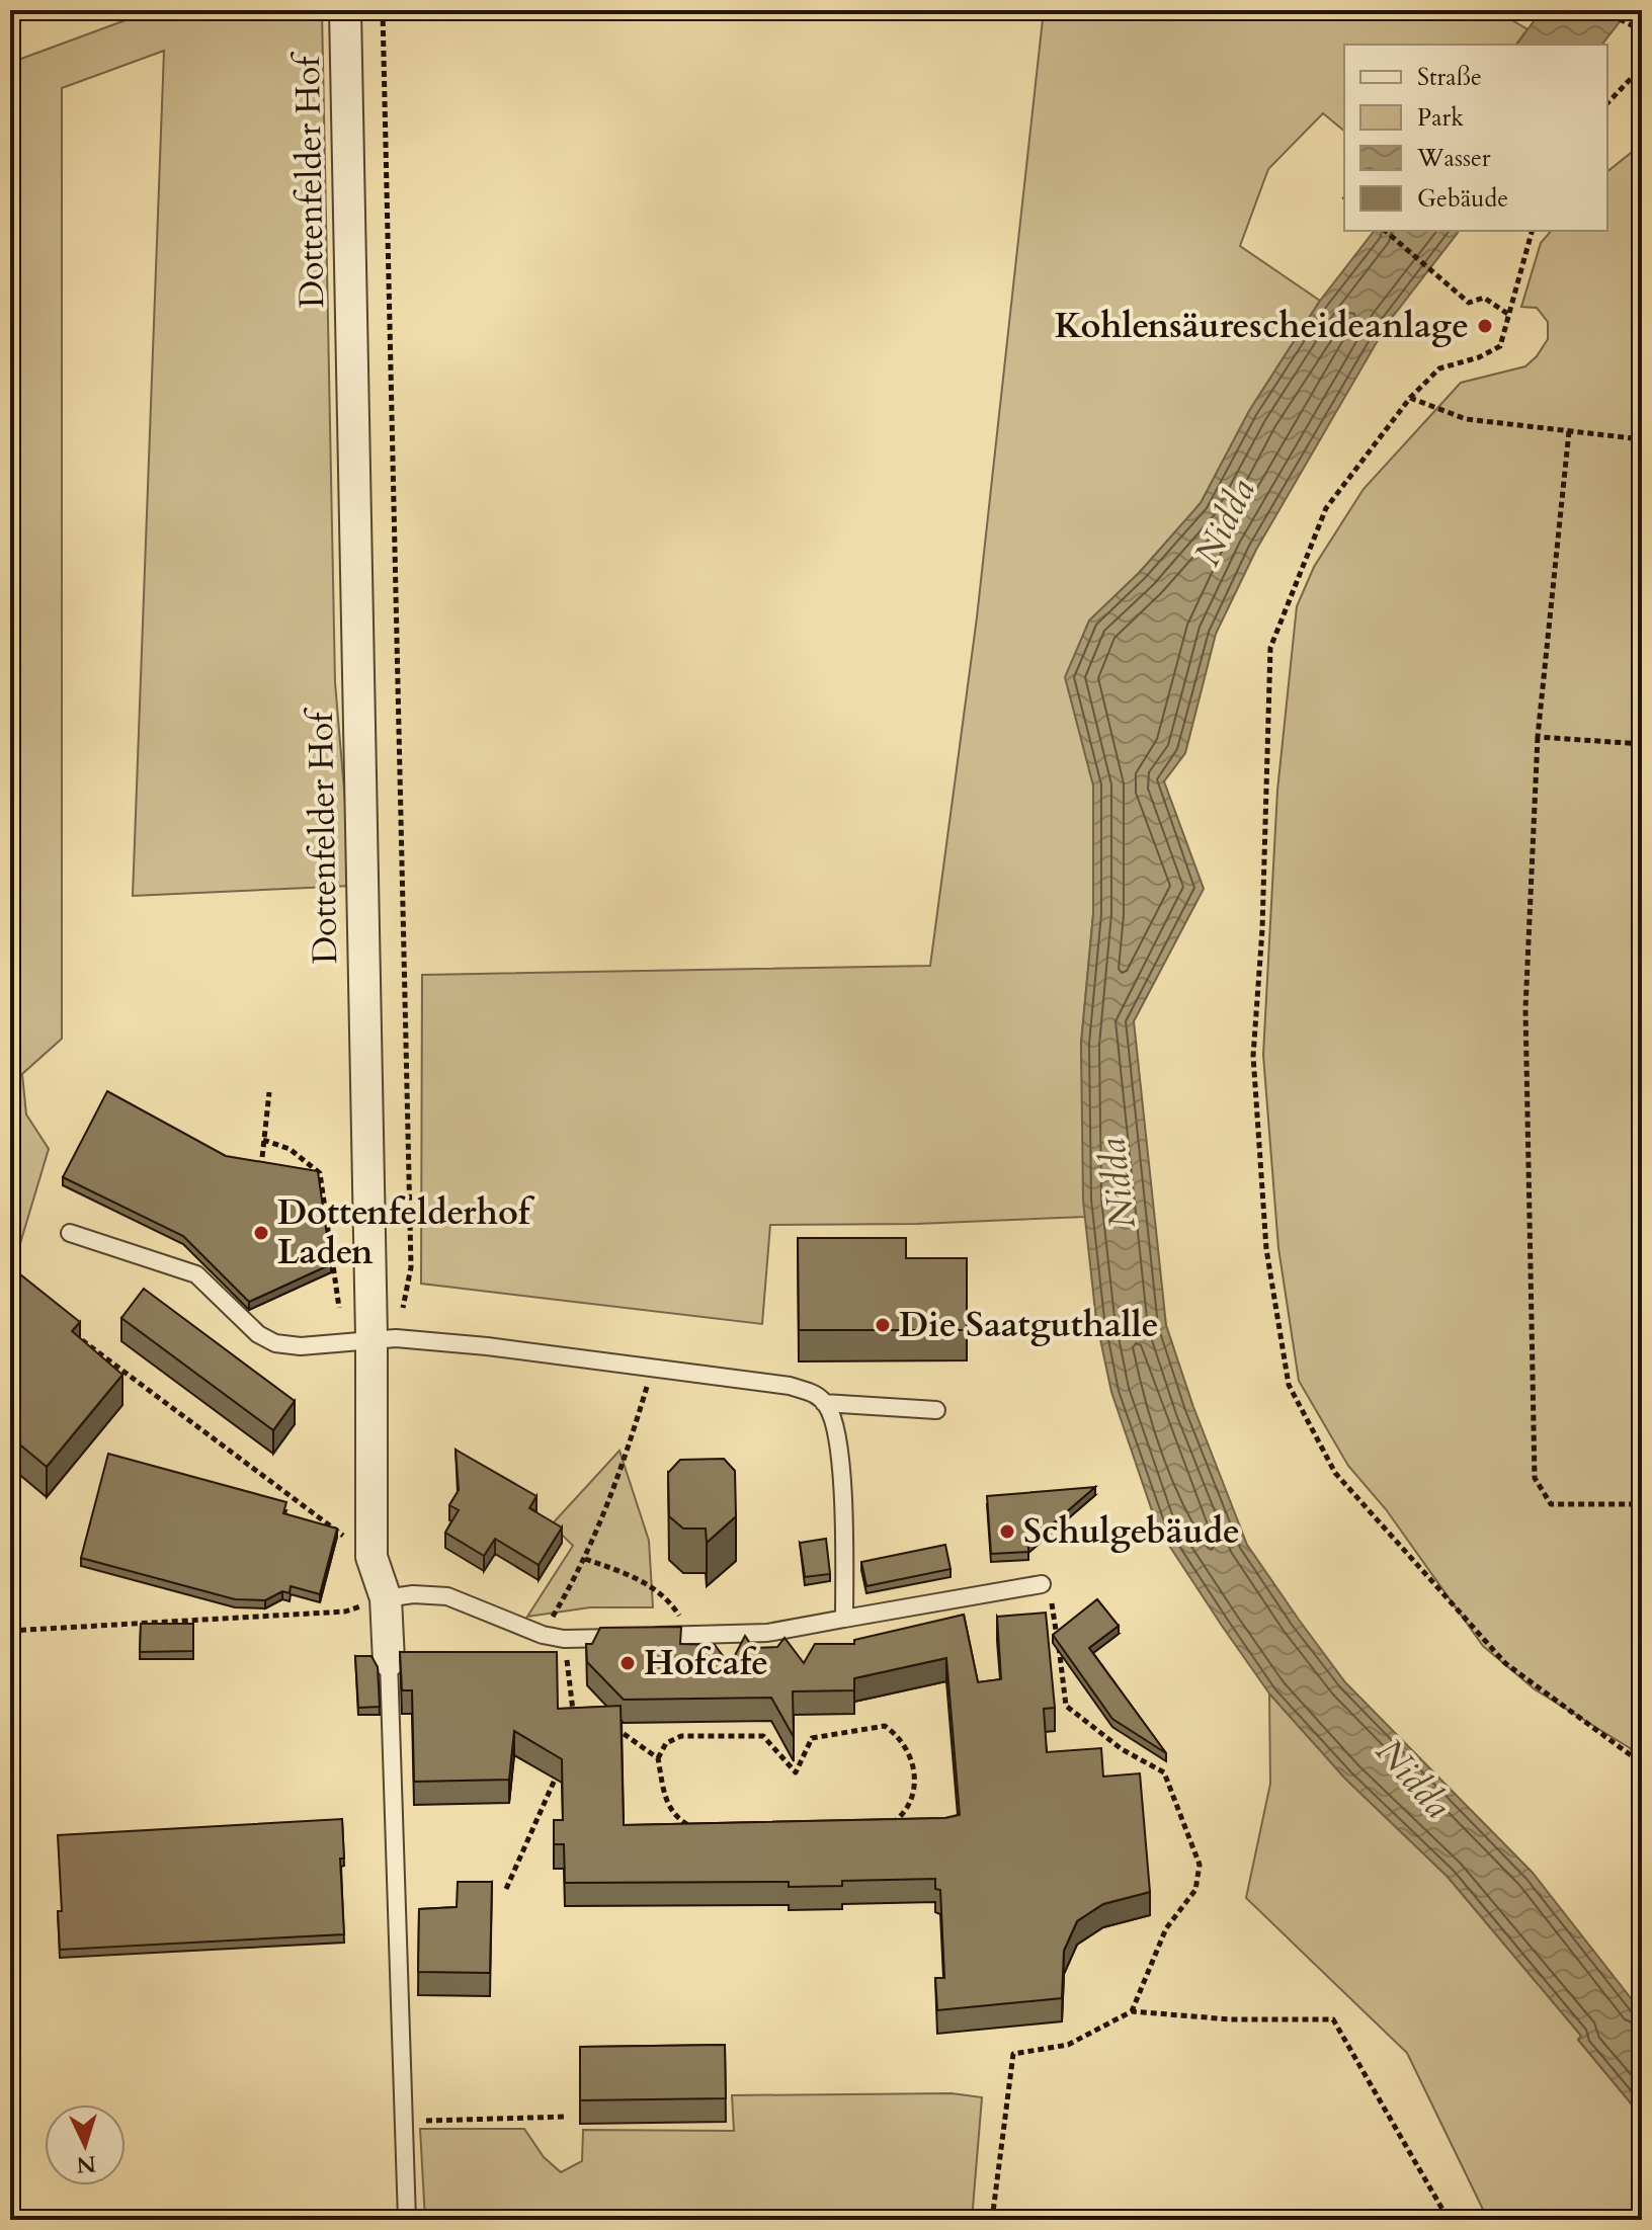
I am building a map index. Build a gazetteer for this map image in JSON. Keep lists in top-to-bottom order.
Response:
{
  "streets": {
    "street": ["Dottenfelder Hof"]
  },
  "water": ["Nidda"],
  "places": [
    "Kohlensäurescheideanlage",
    "Dottenfelderhof Laden",
    "Die Saatguthalle",
    "Schulgebäude",
    "Hofcafe"
  ],
  "legend": [
    "Straße",
    "Park",
    "Wasser",
    "Gebäude"
  ],
  "north": "bottom"
}
